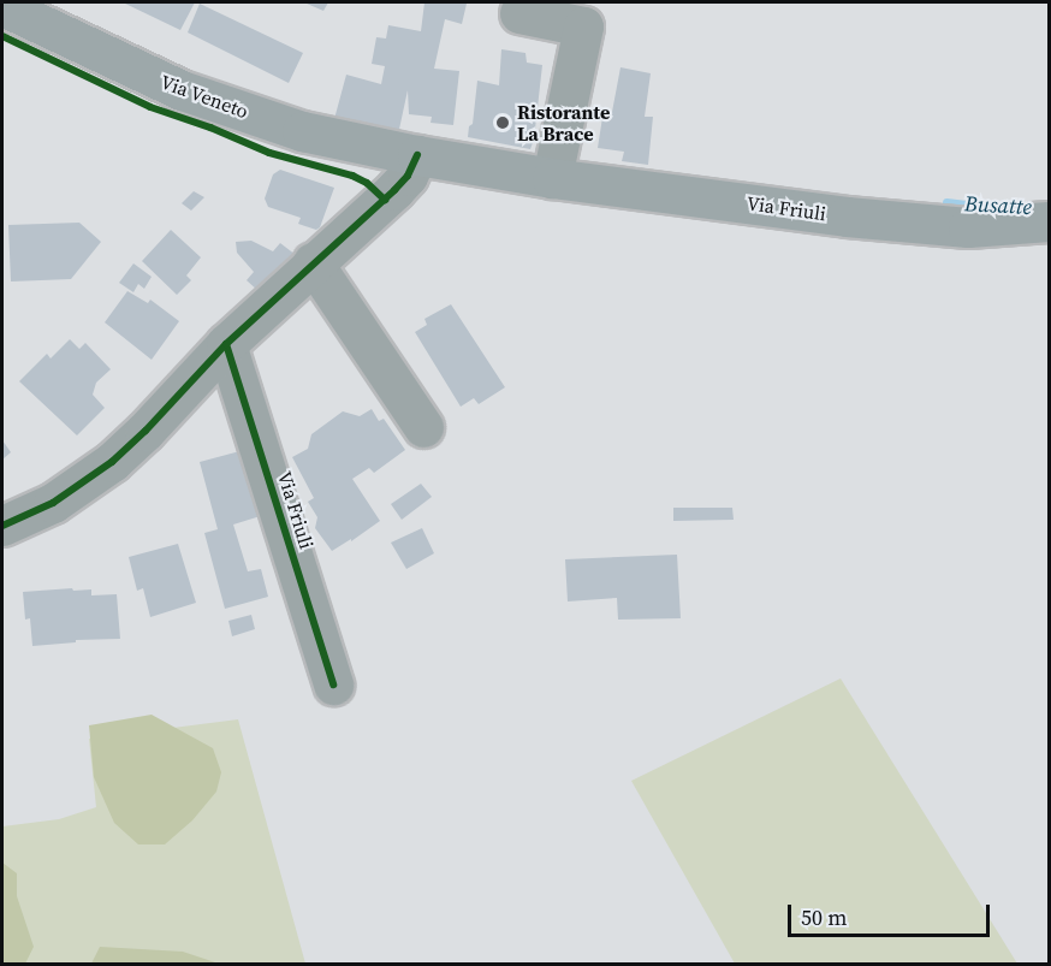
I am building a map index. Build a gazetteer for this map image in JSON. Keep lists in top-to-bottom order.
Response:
{
  "streets": {
    "main road": ["Via Veneto", "Via Friuli"]
  },
  "crossings": [
    ["Via Veneto", "Via Friuli"]
  ],
  "water": ["Busatte"],
  "places": ["Ristorante La Brace"],
  "scale_bar": "50 m"
}
